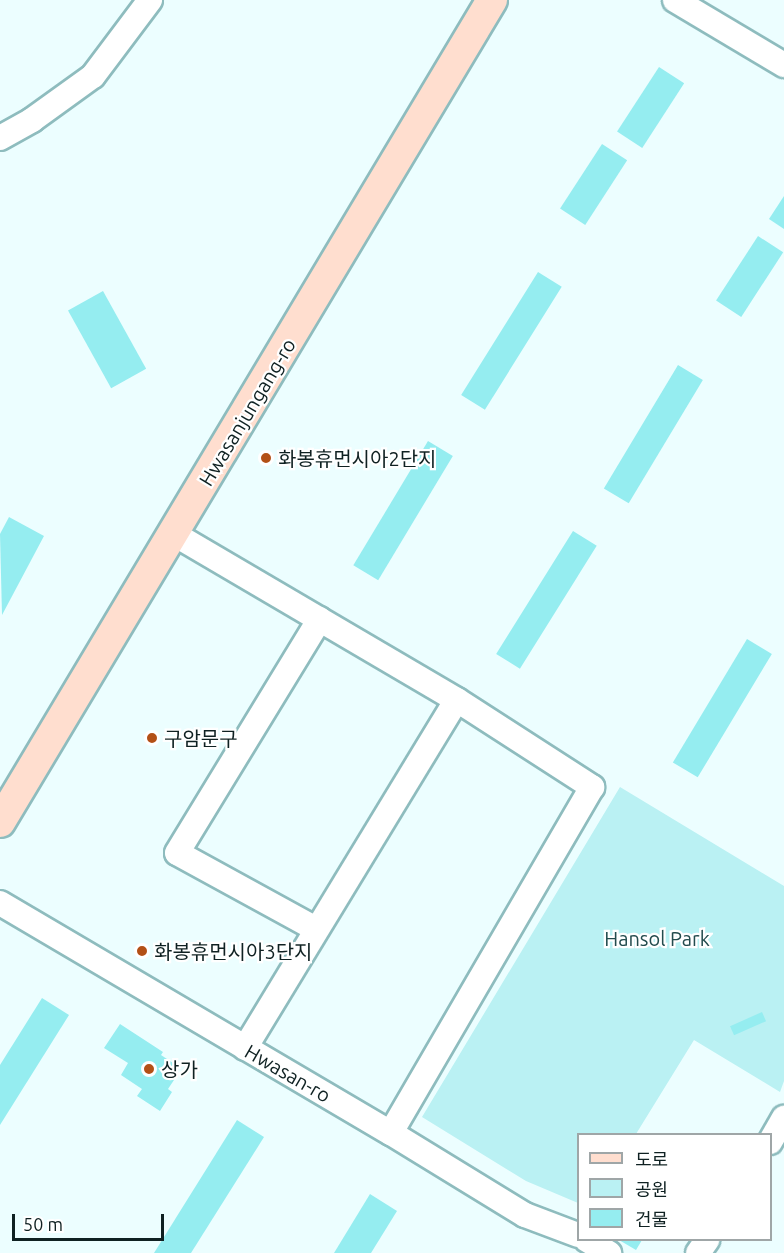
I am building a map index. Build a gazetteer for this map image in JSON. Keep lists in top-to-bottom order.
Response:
{
  "streets": {
    "main road": ["Hwasanjungang-ro"],
    "street": ["Hwasan-ro"]
  },
  "parks": ["Hansol Park"],
  "places": [
    "화봉휴먼시아2단지",
    "구암문구",
    "화봉휴먼시아3단지",
    "상가"
  ],
  "legend": ["도로", "공원", "건물"],
  "scale_bar": "50 m"
}
